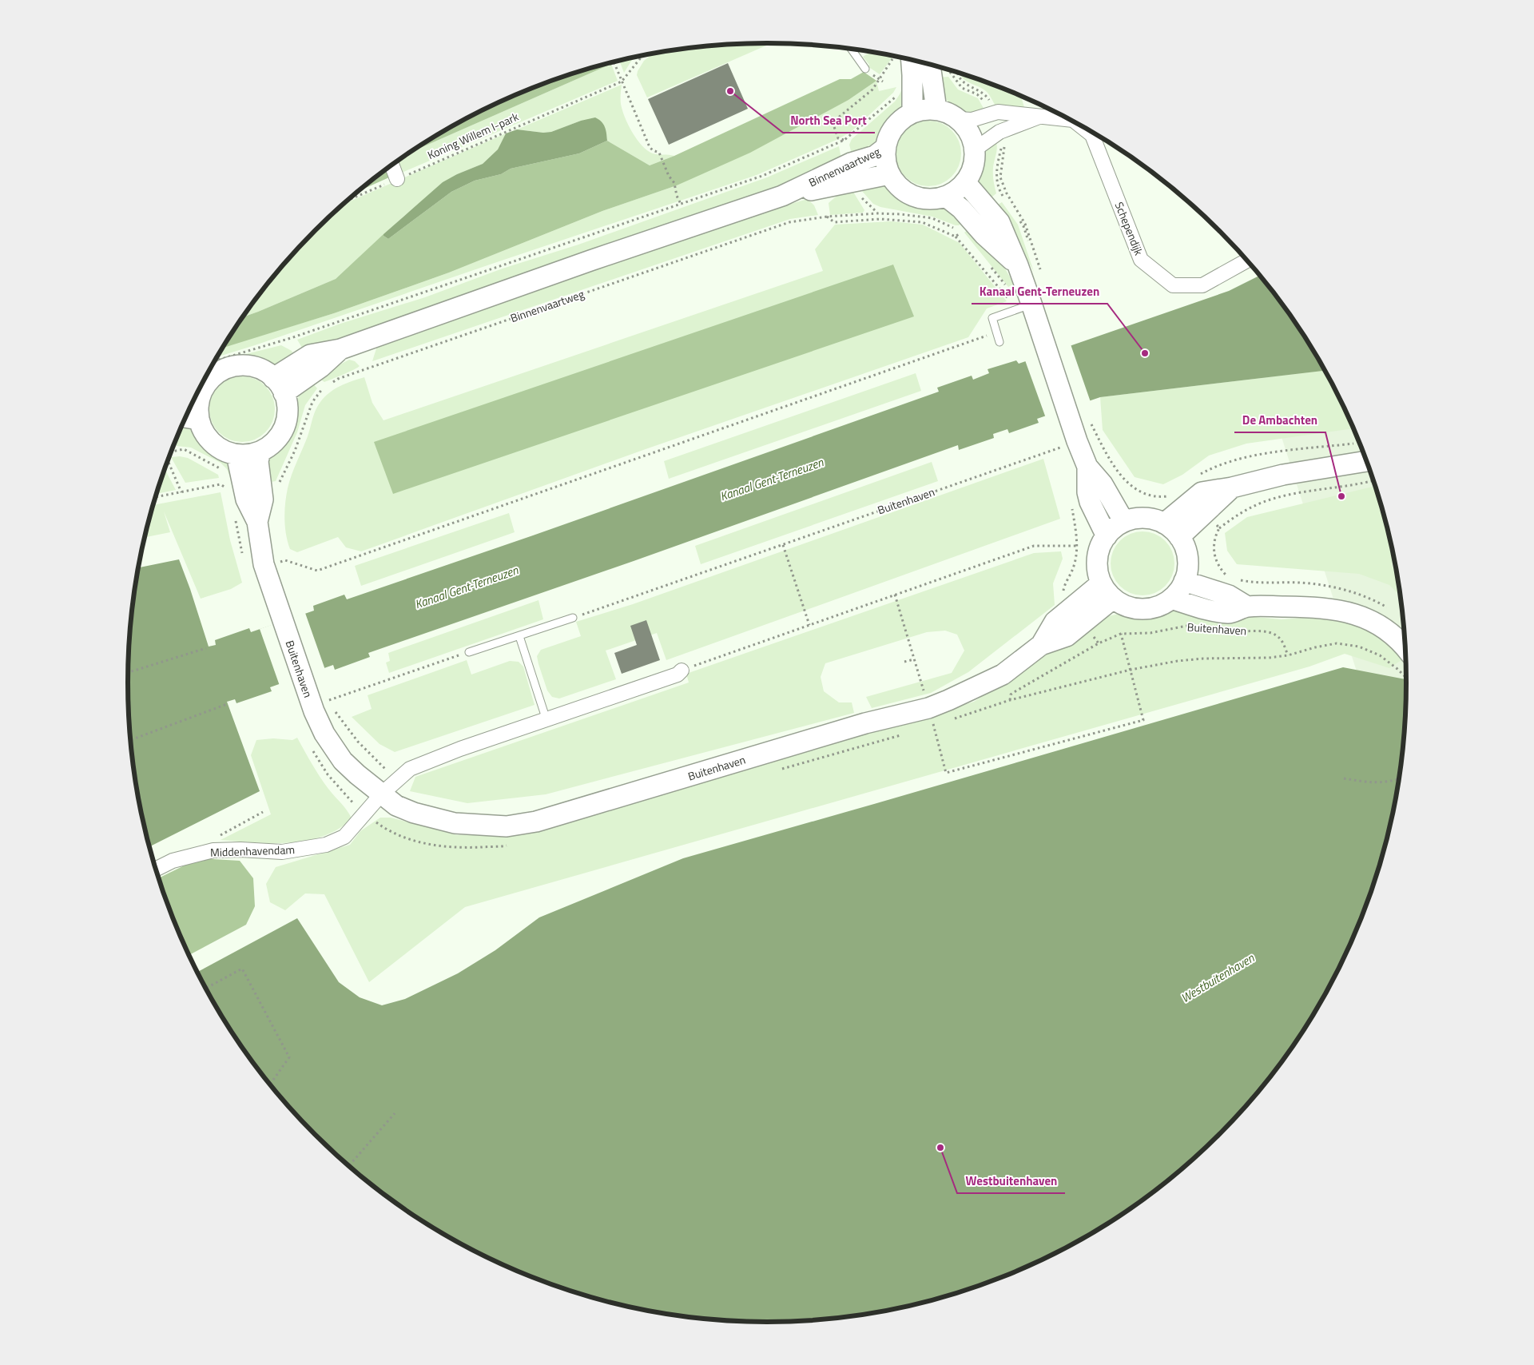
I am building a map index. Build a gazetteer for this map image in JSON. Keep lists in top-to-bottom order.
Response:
{
  "streets": {
    "main road": ["Binnenvaartweg", "Buitenhaven"],
    "street": ["Schependijk", "Middenhavendam"],
    "path": ["Koning Willem I-park"]
  },
  "crossings": [
    ["Binnenvaartweg", "Schependijk"],
    ["Binnenvaartweg", "Buitenhaven"],
    ["Buitenhaven", "Middenhavendam"]
  ],
  "water": ["Kanaal Gent-Terneuzen", "Westbuitenhaven"],
  "places": [
    "North Sea Port",
    "Kanaal Gent-Terneuzen",
    "De Ambachten",
    "Westbuitenhaven"
  ]
}
